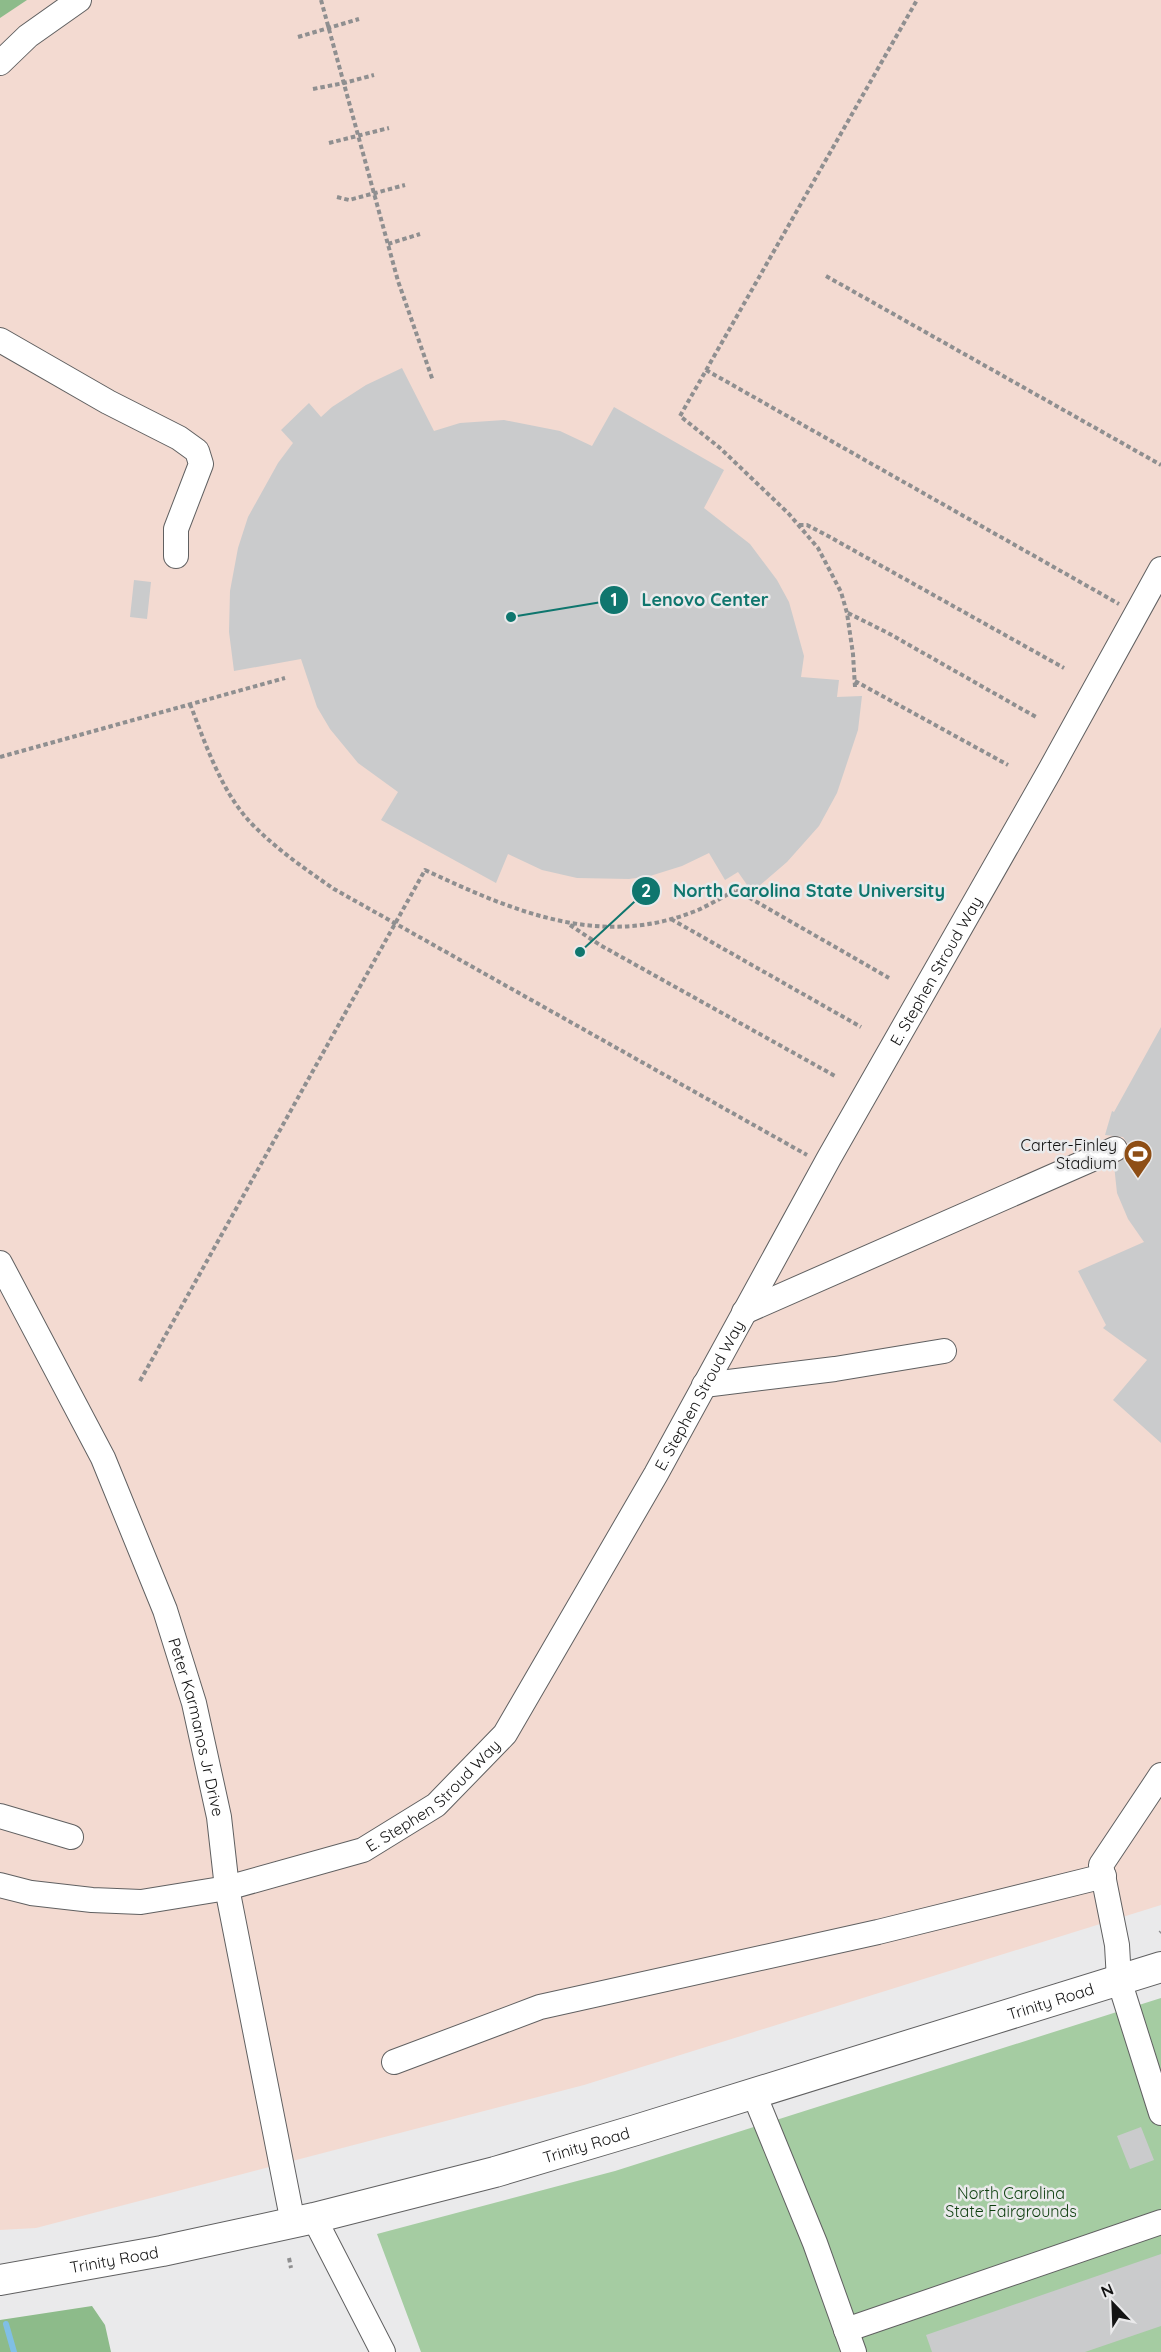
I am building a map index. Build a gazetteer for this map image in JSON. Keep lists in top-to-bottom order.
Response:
{
  "streets": {
    "main road": ["Trinity Road"],
    "street": ["E. Stephen Stroud Way", "Peter Karmanos Jr Drive"]
  },
  "crossings": [
    ["E. Stephen Stroud Way", "Peter Karmanos Jr Drive"],
    ["Peter Karmanos Jr Drive", "Trinity Road"]
  ],
  "parks": ["North Carolina State Fairgrounds"],
  "places": {
    "other": ["Lenovo Center", "North Carolina State University"],
    "sports": ["Carter-Finley Stadium"]
  },
  "north": "top left"
}
